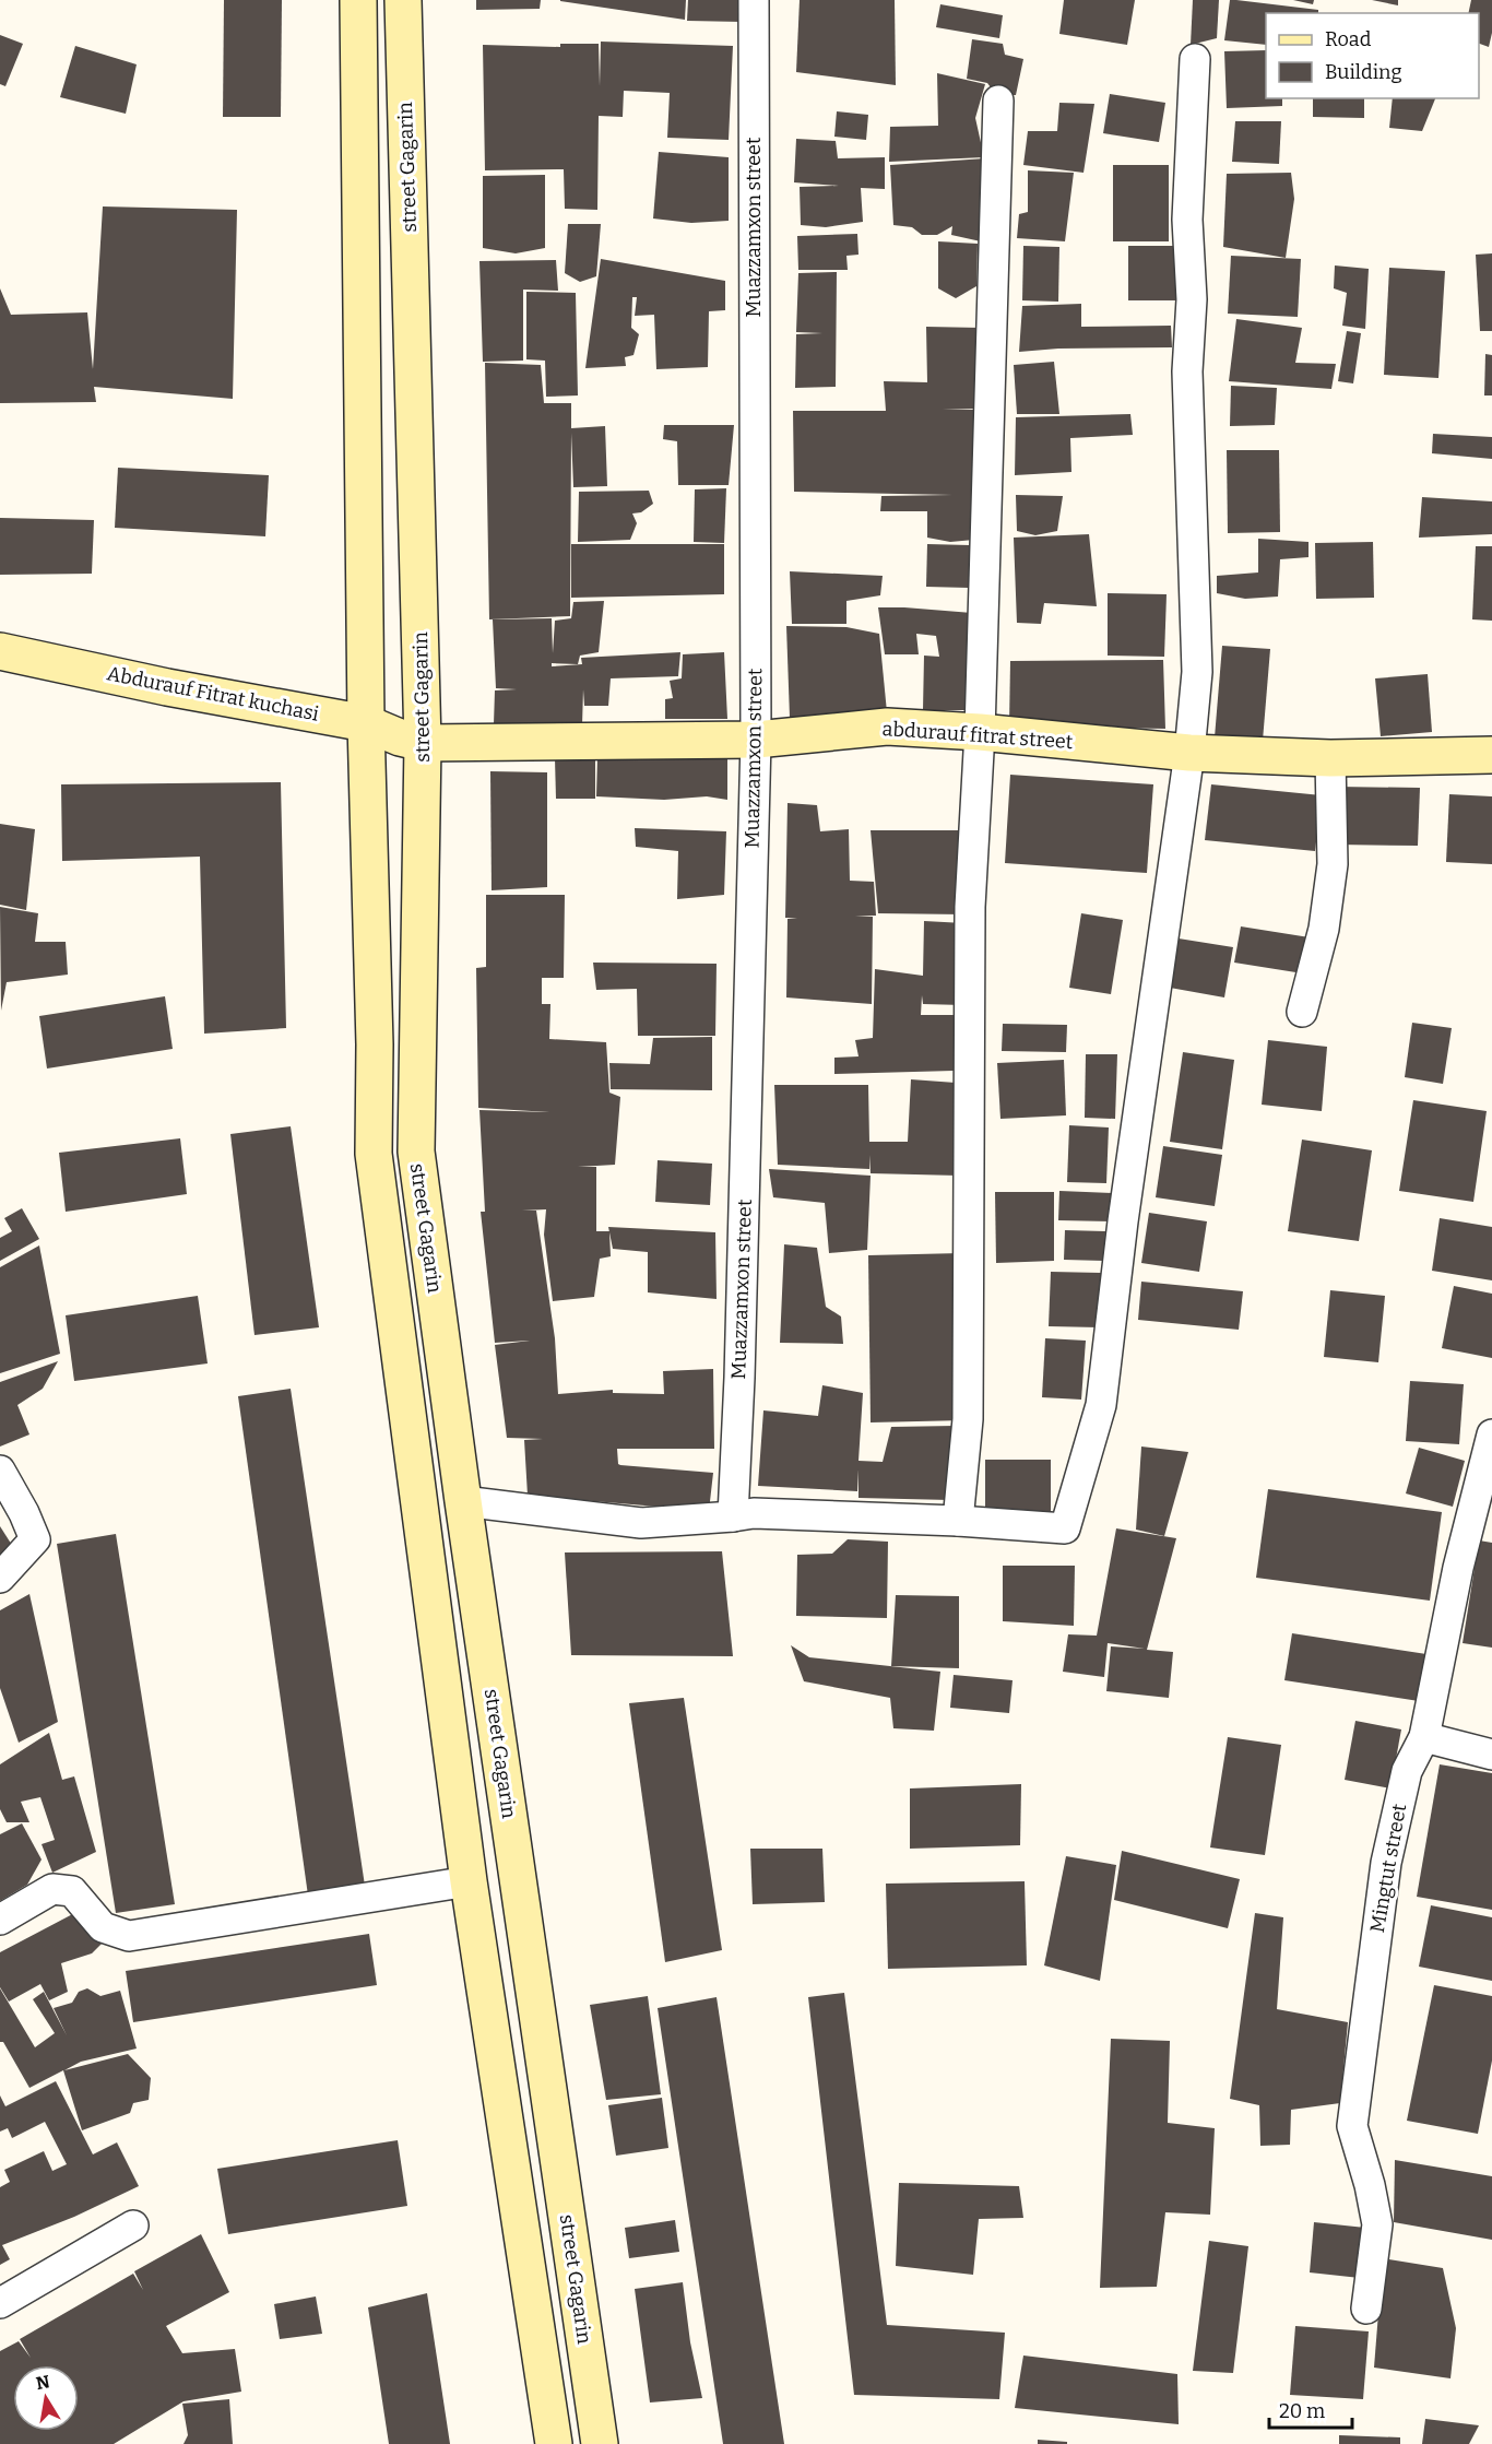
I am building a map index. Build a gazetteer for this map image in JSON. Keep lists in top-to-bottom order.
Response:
{
  "streets": {
    "main road": ["street Gagarin", "Abdurauf Fitrat kuchasi", "abdurauf fitrat street"],
    "street": ["Muazzamxon street", "Mingtut street"]
  },
  "crossings": [
    ["street Gagarin", "Abdurauf Fitrat kuchasi"],
    ["street Gagarin", "abdurauf fitrat street"],
    ["Muazzamxon street", "abdurauf fitrat street"],
    ["Abdurauf Fitrat kuchasi", "abdurauf fitrat street"]
  ],
  "legend": ["Road", "Building"],
  "scale_bar": "20 m",
  "north": "top"
}
